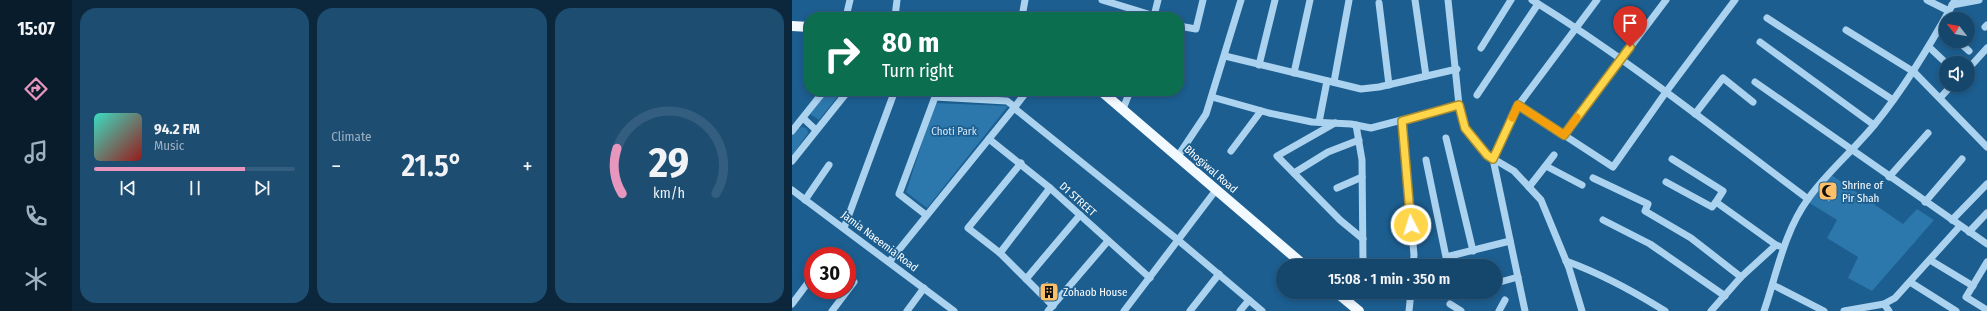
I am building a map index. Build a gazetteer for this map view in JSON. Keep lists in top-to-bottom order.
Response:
{
  "streets": {
    "main road": ["Bhogiwal Road"],
    "street": ["D1 STREET", "Jamia Naeemia Road"]
  },
  "parks": ["Choti Park"],
  "places": {
    "mosque": ["Shrine of Pir Shah"],
    "building": ["Zohaob House"]
  },
  "north": "top left",
  "page": {
    "tabs": "15:07",
    "tile": "Climate",
    "turn": ["80 m", "Turn right"],
    "song": ["94.2 FM", "Music"],
    "heat": ["−", "21.5°", "+"],
    "limit": "30",
    "trip": "15:08 · 1 min · 350 m",
    "gauge": ["29", "km/h"]
  }
}
